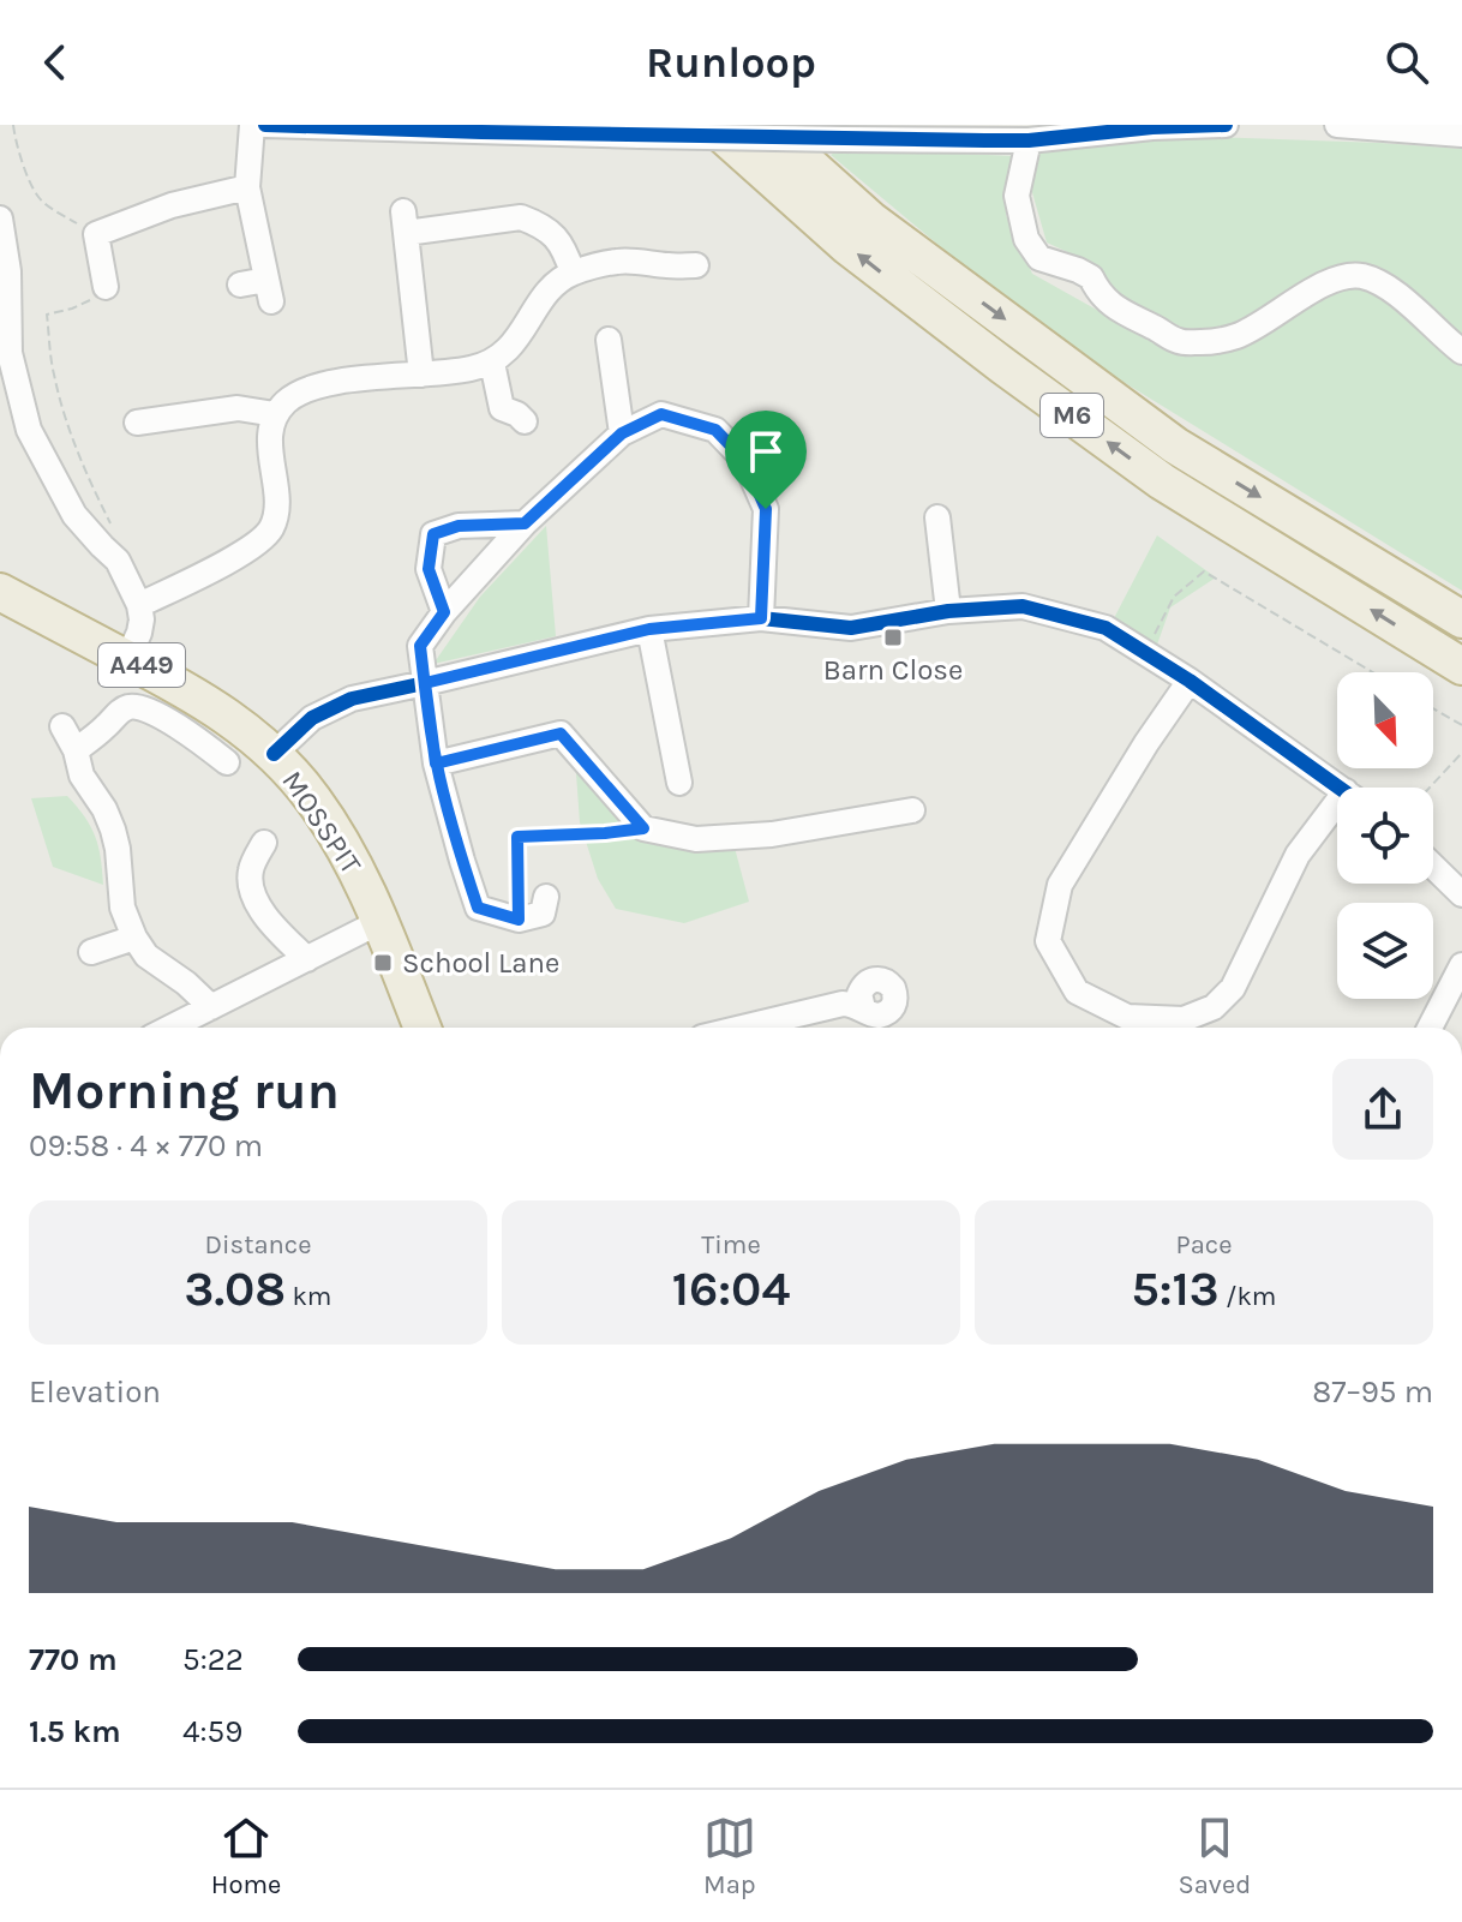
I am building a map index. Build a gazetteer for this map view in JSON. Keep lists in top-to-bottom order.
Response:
{
  "streets": {
    "highway": ["M6", "A449", "MOSSPIT"]
  },
  "crossings": [
    ["A449", "MOSSPIT"]
  ],
  "places": {
    "transit": ["Barn Close", "School Lane"]
  },
  "north": "bottom right",
  "page": {
    "header": "Runloop",
    "heading": ["Morning run", "09:58 · 4 × 770 m"],
    "stats": [
      ["Distance", "3.08 km"],
      ["Time", "16:04"],
      ["Pace", "5:13 /km"]
    ],
    "chart": ["Elevation", "87–95 m"],
    "list": [
      {
        "name": "770 m",
        "note": "5:22"
      },
      {
        "name": "1.5 km",
        "note": "4:59"
      }
    ],
    "tabs": ["Home", "Map", "Saved"]
  }
}
